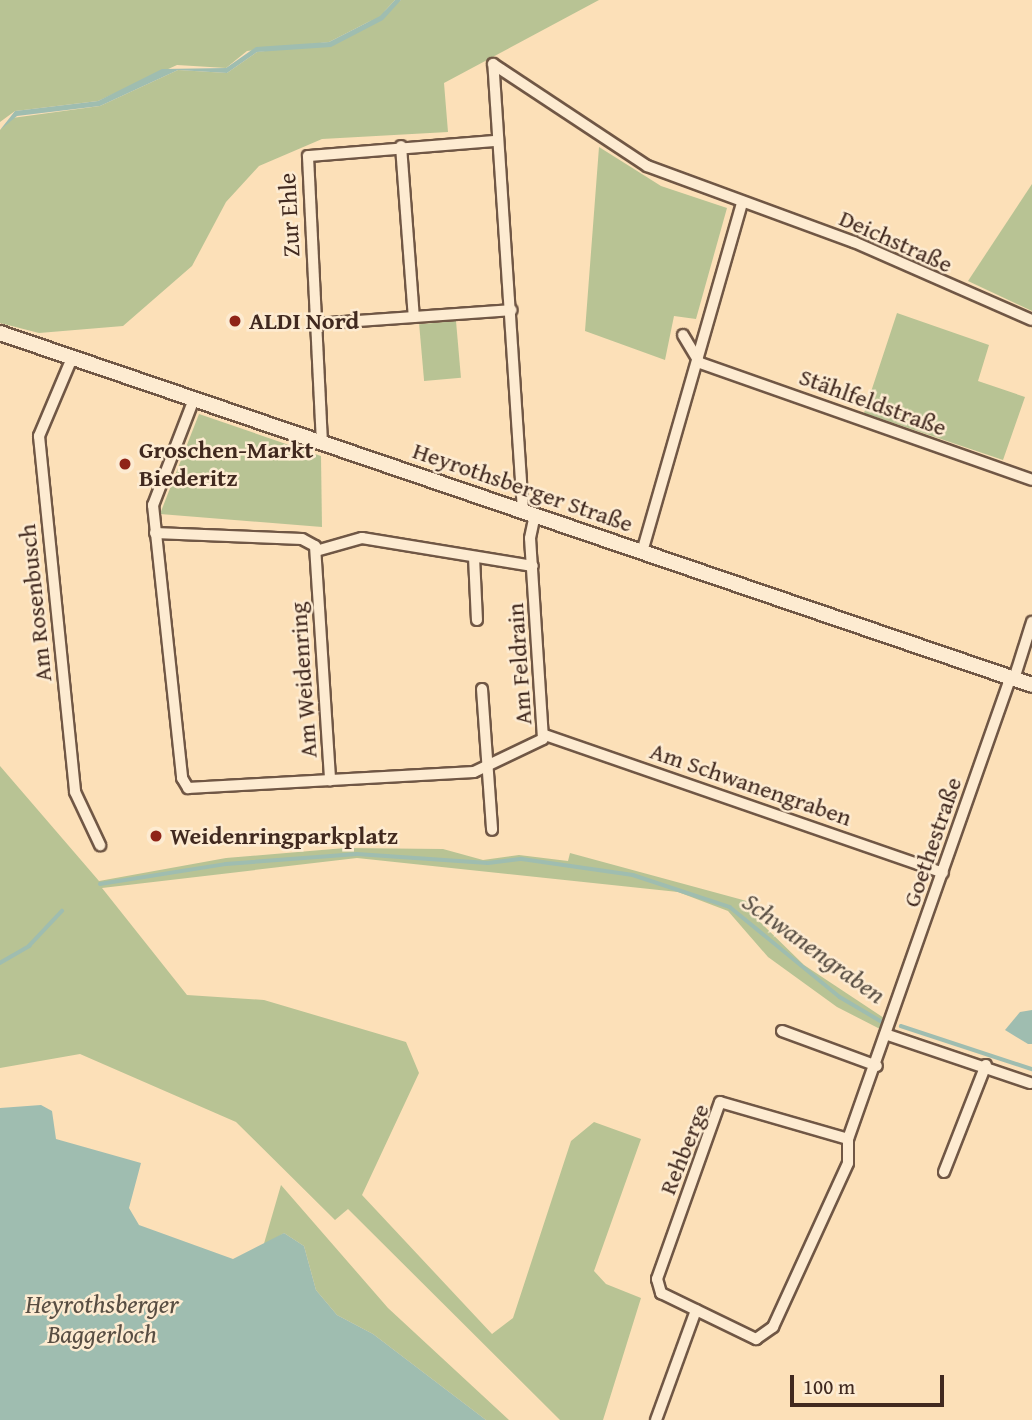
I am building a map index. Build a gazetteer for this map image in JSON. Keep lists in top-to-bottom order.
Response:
{
  "streets": {
    "street": [
      "Zur Ehle",
      "Deichstraße",
      "Stählfeldstraße",
      "Heyrothsberger Straße",
      "Am Rosenbusch",
      "Am Feldrain",
      "Am Weidenring",
      "Am Schwanengraben",
      "Goethestraße",
      "Rehberge"
    ]
  },
  "crossings": [
    ["Zur Ehle", "Deichstraße"],
    ["Zur Ehle", "Heyrothsberger Straße"],
    ["Heyrothsberger Straße", "Am Rosenbusch"],
    ["Heyrothsberger Straße", "Am Feldrain"],
    ["Heyrothsberger Straße", "Am Weidenring"],
    ["Heyrothsberger Straße", "Goethestraße"],
    ["Am Feldrain", "Am Weidenring"],
    ["Am Feldrain", "Am Schwanengraben"],
    ["Am Schwanengraben", "Goethestraße"],
    ["Goethestraße", "Rehberge"]
  ],
  "water": ["Schwanengraben", "Heyrothsberger Baggerloch"],
  "places": ["ALDI Nord", "Groschen-Markt Biederitz", "Weidenringparkplatz"],
  "scale_bar": "100 m"
}
